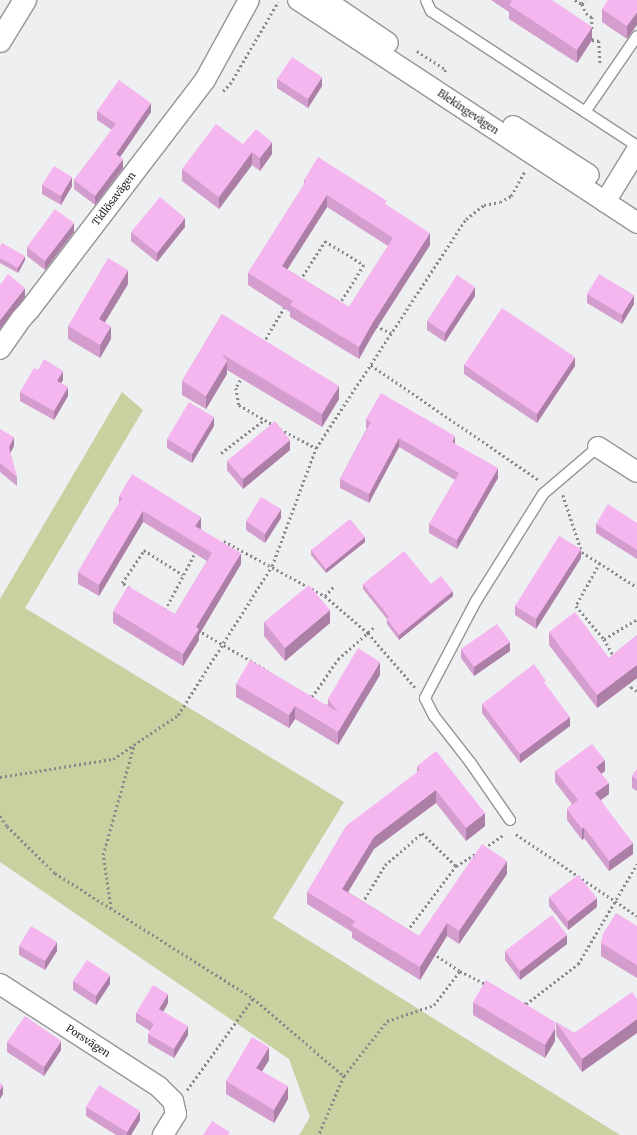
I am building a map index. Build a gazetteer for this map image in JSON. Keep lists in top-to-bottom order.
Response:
{
  "streets": {
    "street": ["Blekingevägen", "Tidlösavägen", "Porsvägen"]
  }
}
